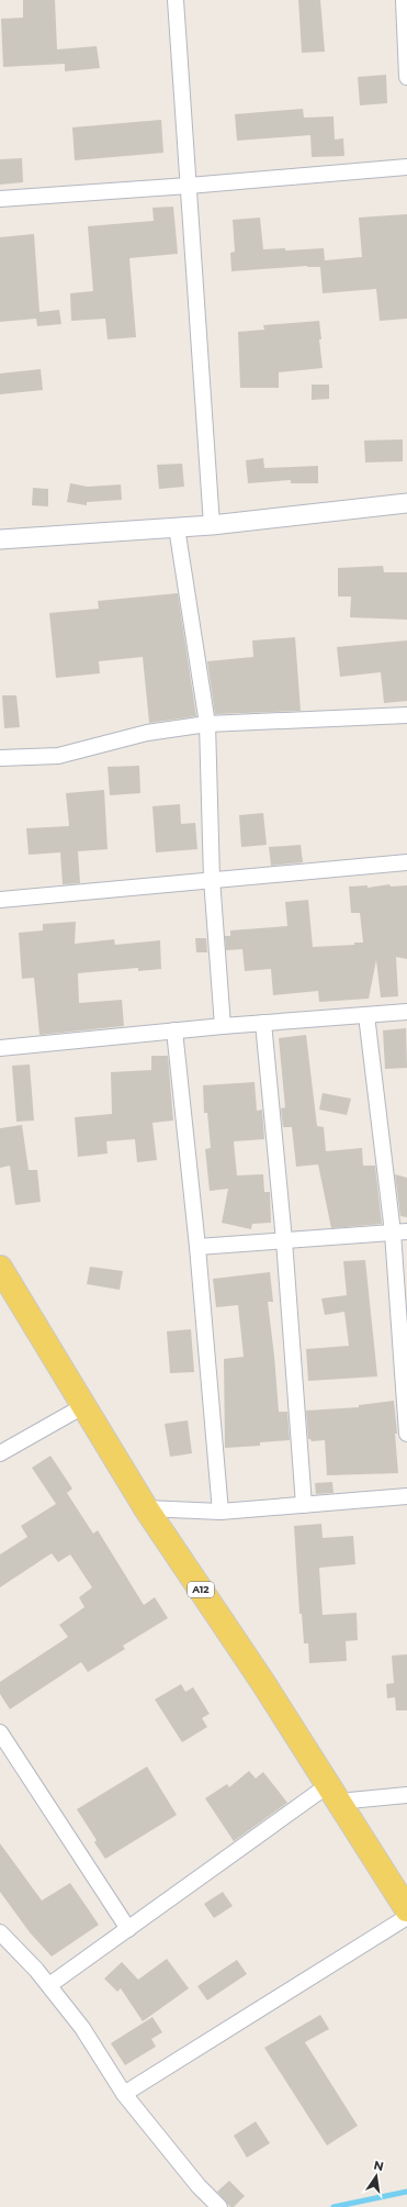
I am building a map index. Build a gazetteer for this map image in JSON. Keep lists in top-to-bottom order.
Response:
{
  "streets": {
    "main road": ["A12"]
  },
  "north": "top"
}
